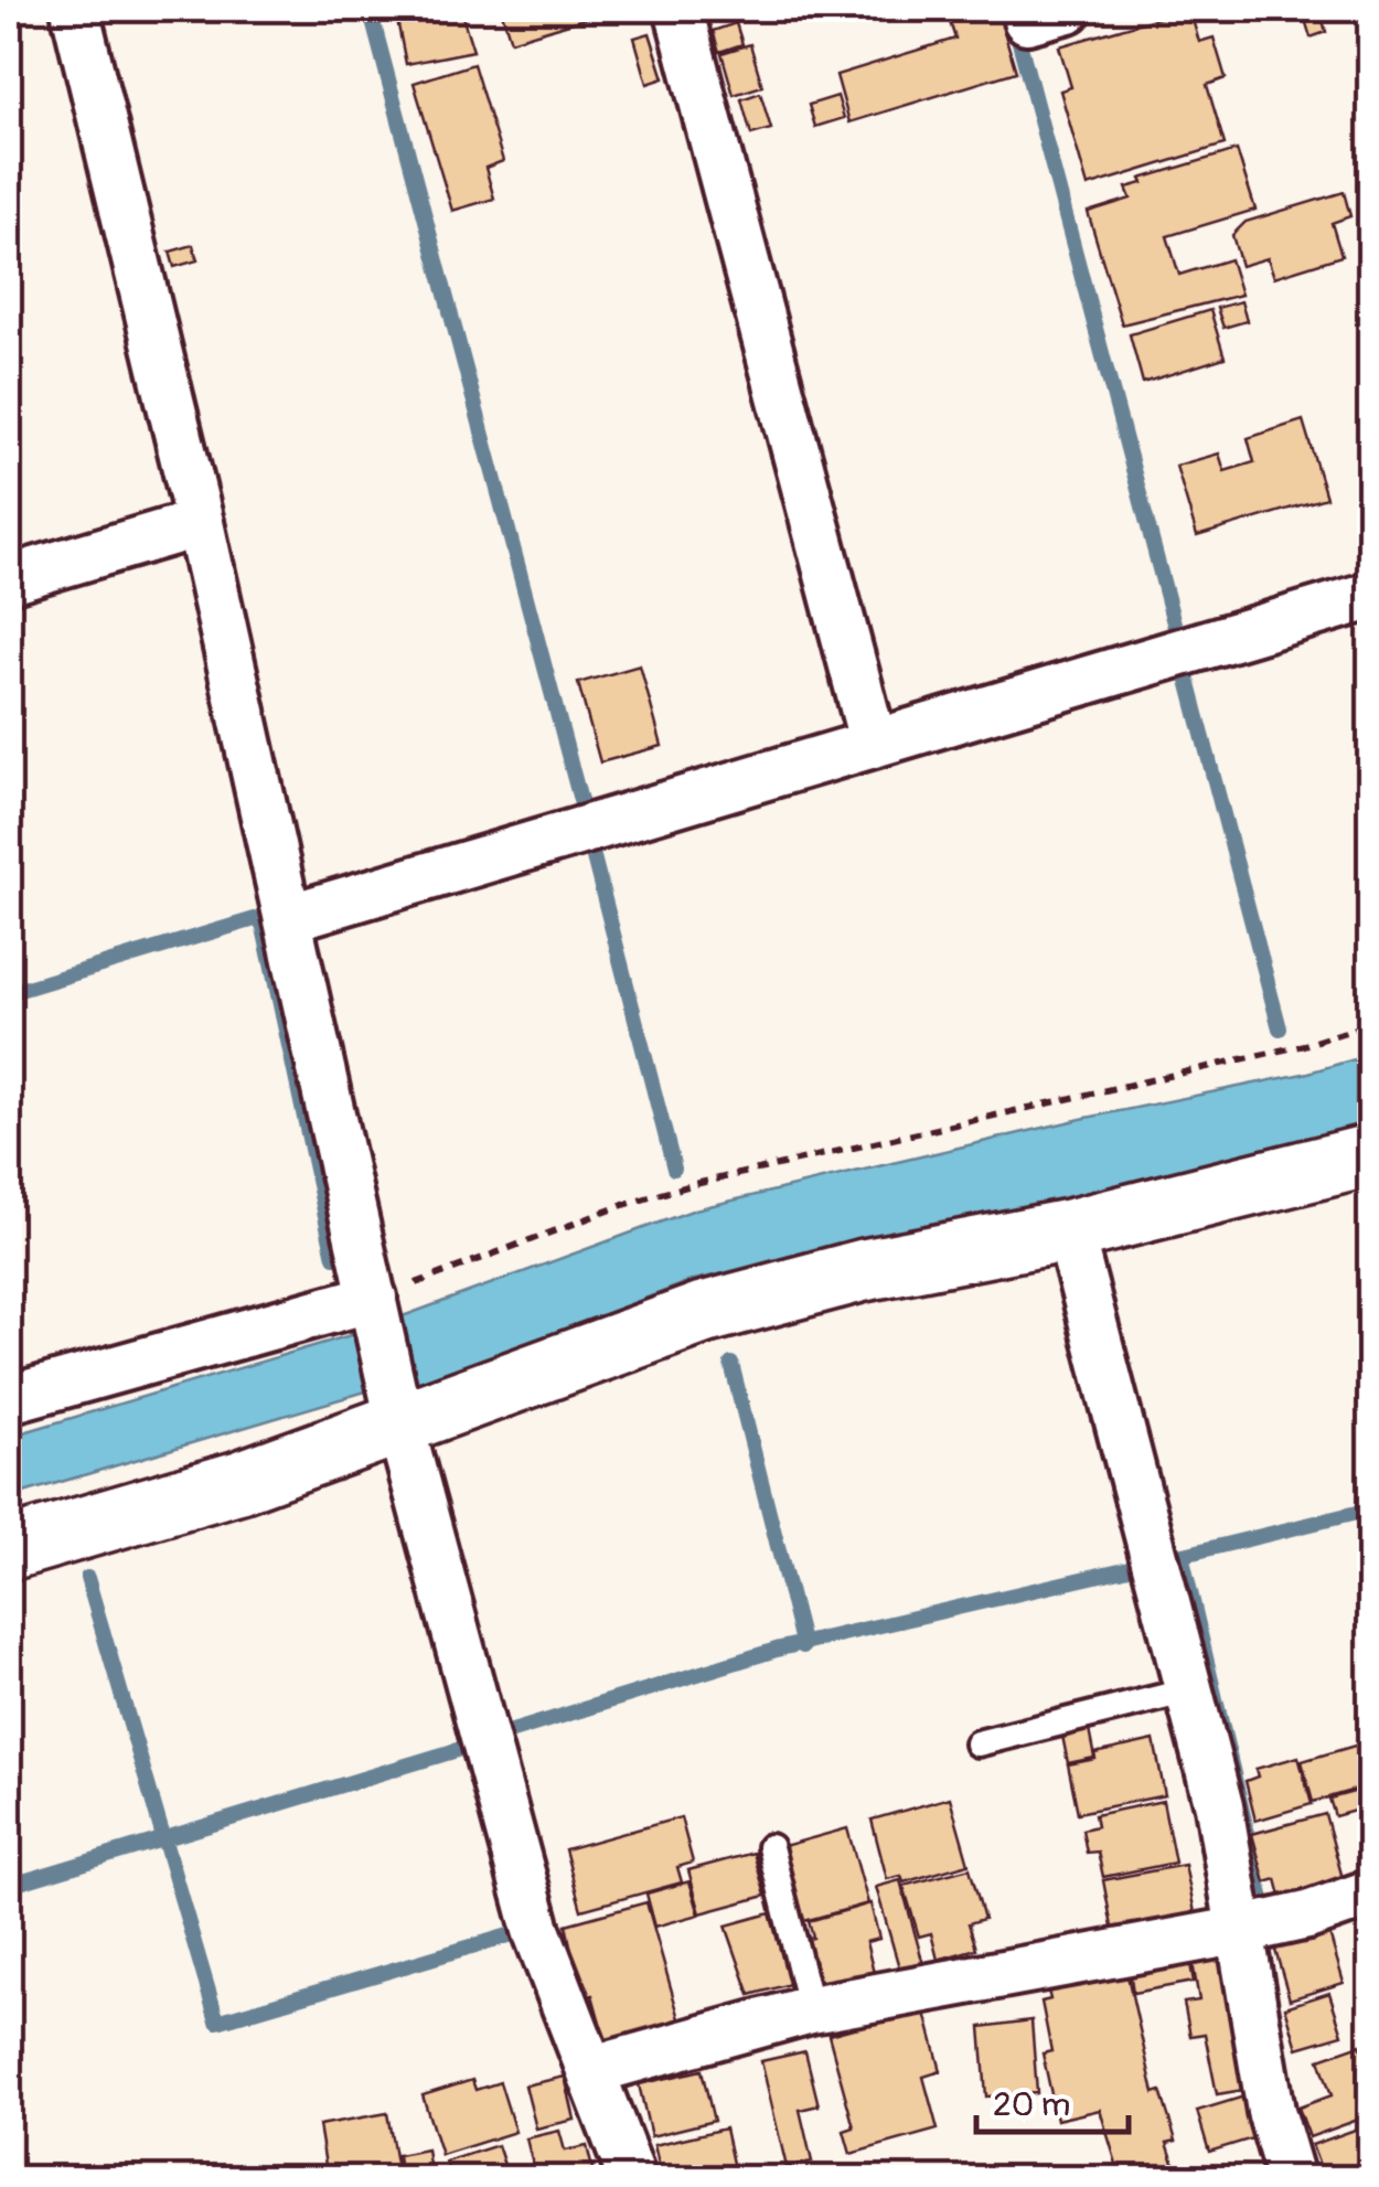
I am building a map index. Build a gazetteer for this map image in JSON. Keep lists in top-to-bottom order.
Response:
{
  "scale_bar": "20 m"
}
